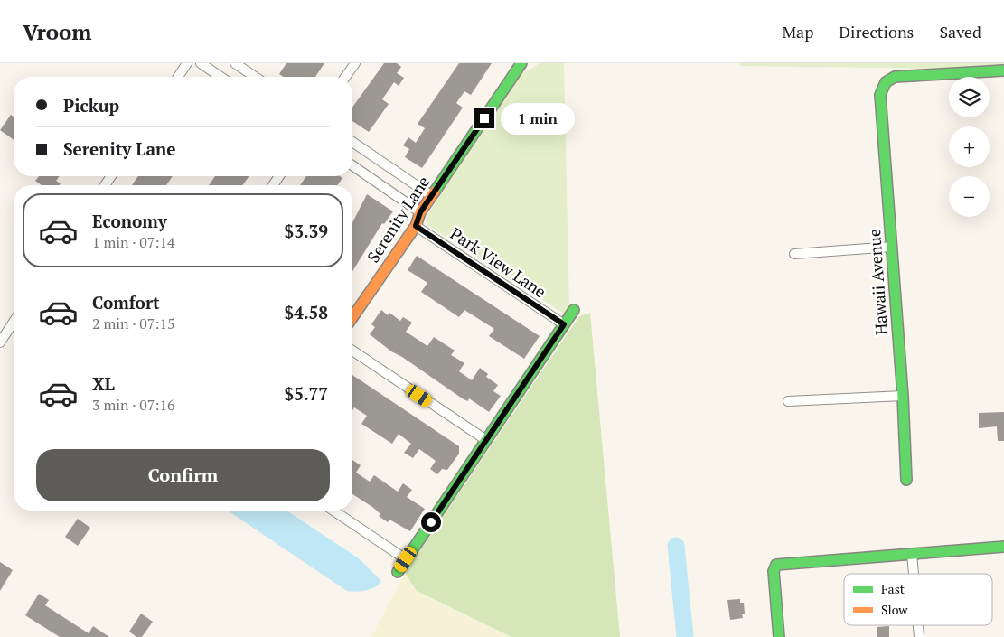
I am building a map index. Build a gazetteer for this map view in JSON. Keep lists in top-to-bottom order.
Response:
{
  "streets": {
    "street": ["Serenity Lane", "Park View Lane", "Hawaii Avenue"]
  },
  "crossings": [
    ["Serenity Lane", "Park View Lane"]
  ],
  "legend": ["Fast", "Slow"],
  "page": {
    "header": "Vroom",
    "nav": ["Map", "Directions", "Saved"],
    "map_buttons": ["+", "−"],
    "banner": ["Pickup", "Serenity Lane"],
    "bubble": "1 min",
    "list": [
      {
        "name": "Economy",
        "note": "1 min · 07:14",
        "value": "$3.39"
      },
      {
        "name": "Comfort",
        "note": "2 min · 07:15",
        "value": "$4.58"
      },
      {
        "name": "XL",
        "note": "3 min · 07:16",
        "value": "$5.77"
      }
    ],
    "buttons": "Confirm"
  }
}
